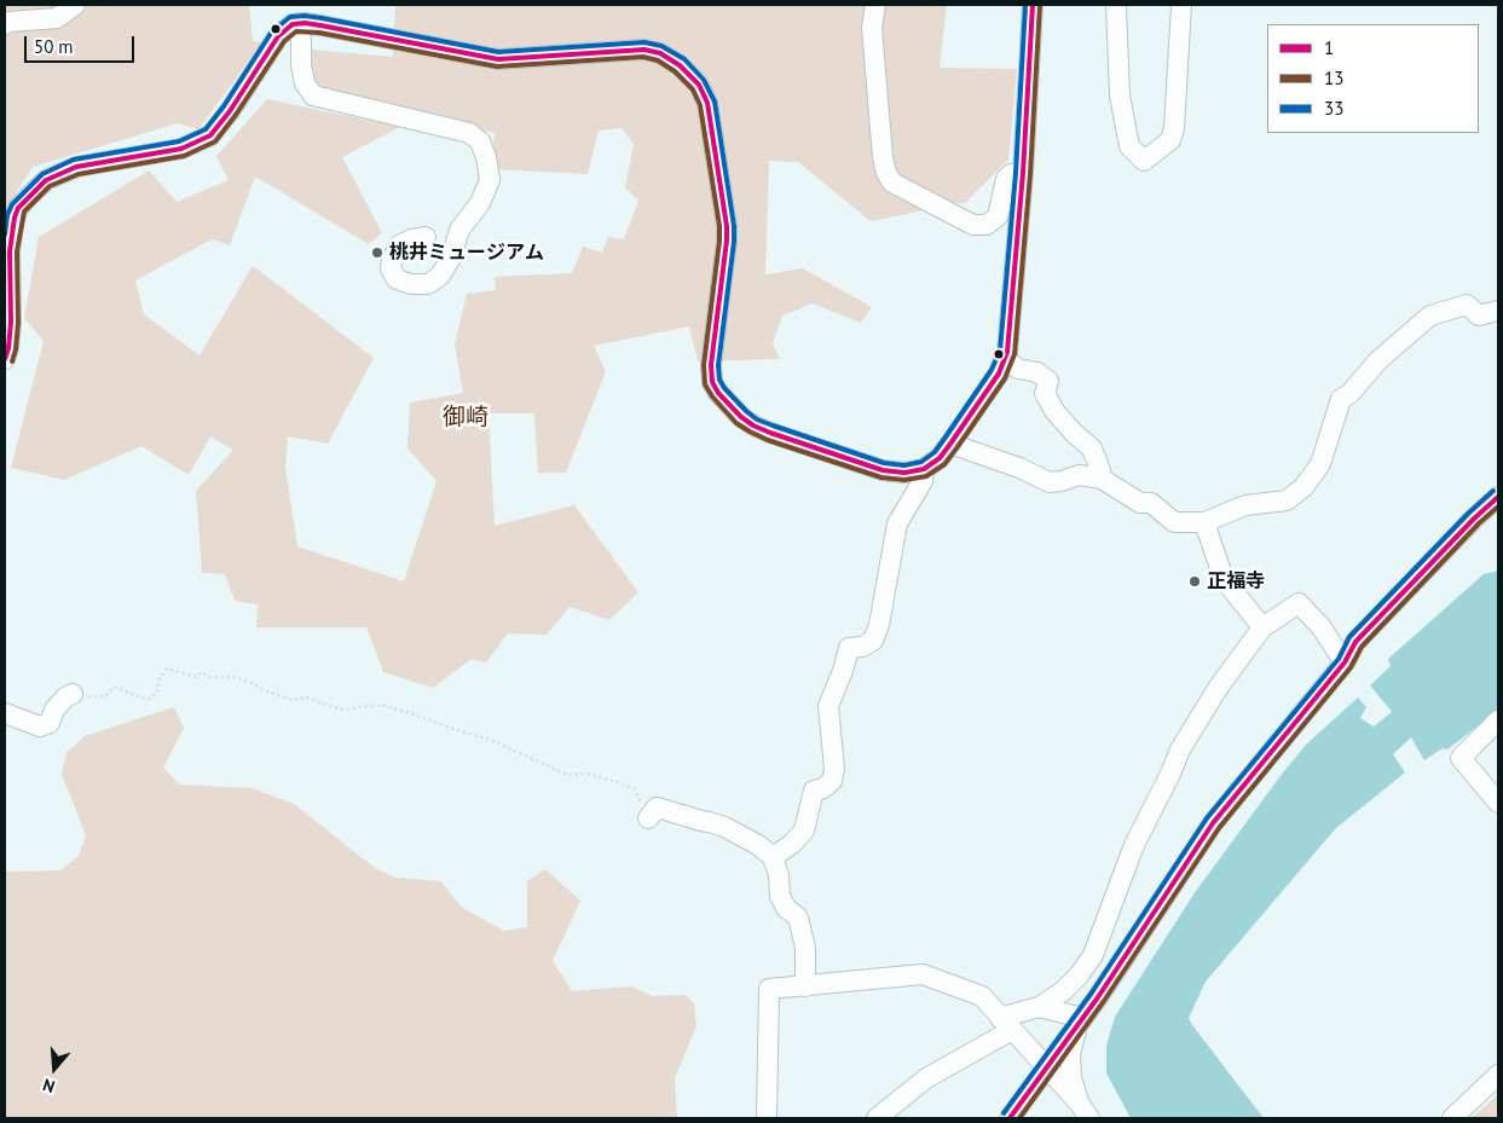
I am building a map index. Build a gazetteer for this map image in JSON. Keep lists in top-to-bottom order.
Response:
{
  "districts": ["御崎"],
  "places": ["桃井ミュージアム", "正福寺"],
  "lines": ["transit line 1", "transit line 13", "transit line 33"],
  "legend": ["1", "13", "33"],
  "scale_bar": "50 m",
  "north": "bottom"
}
